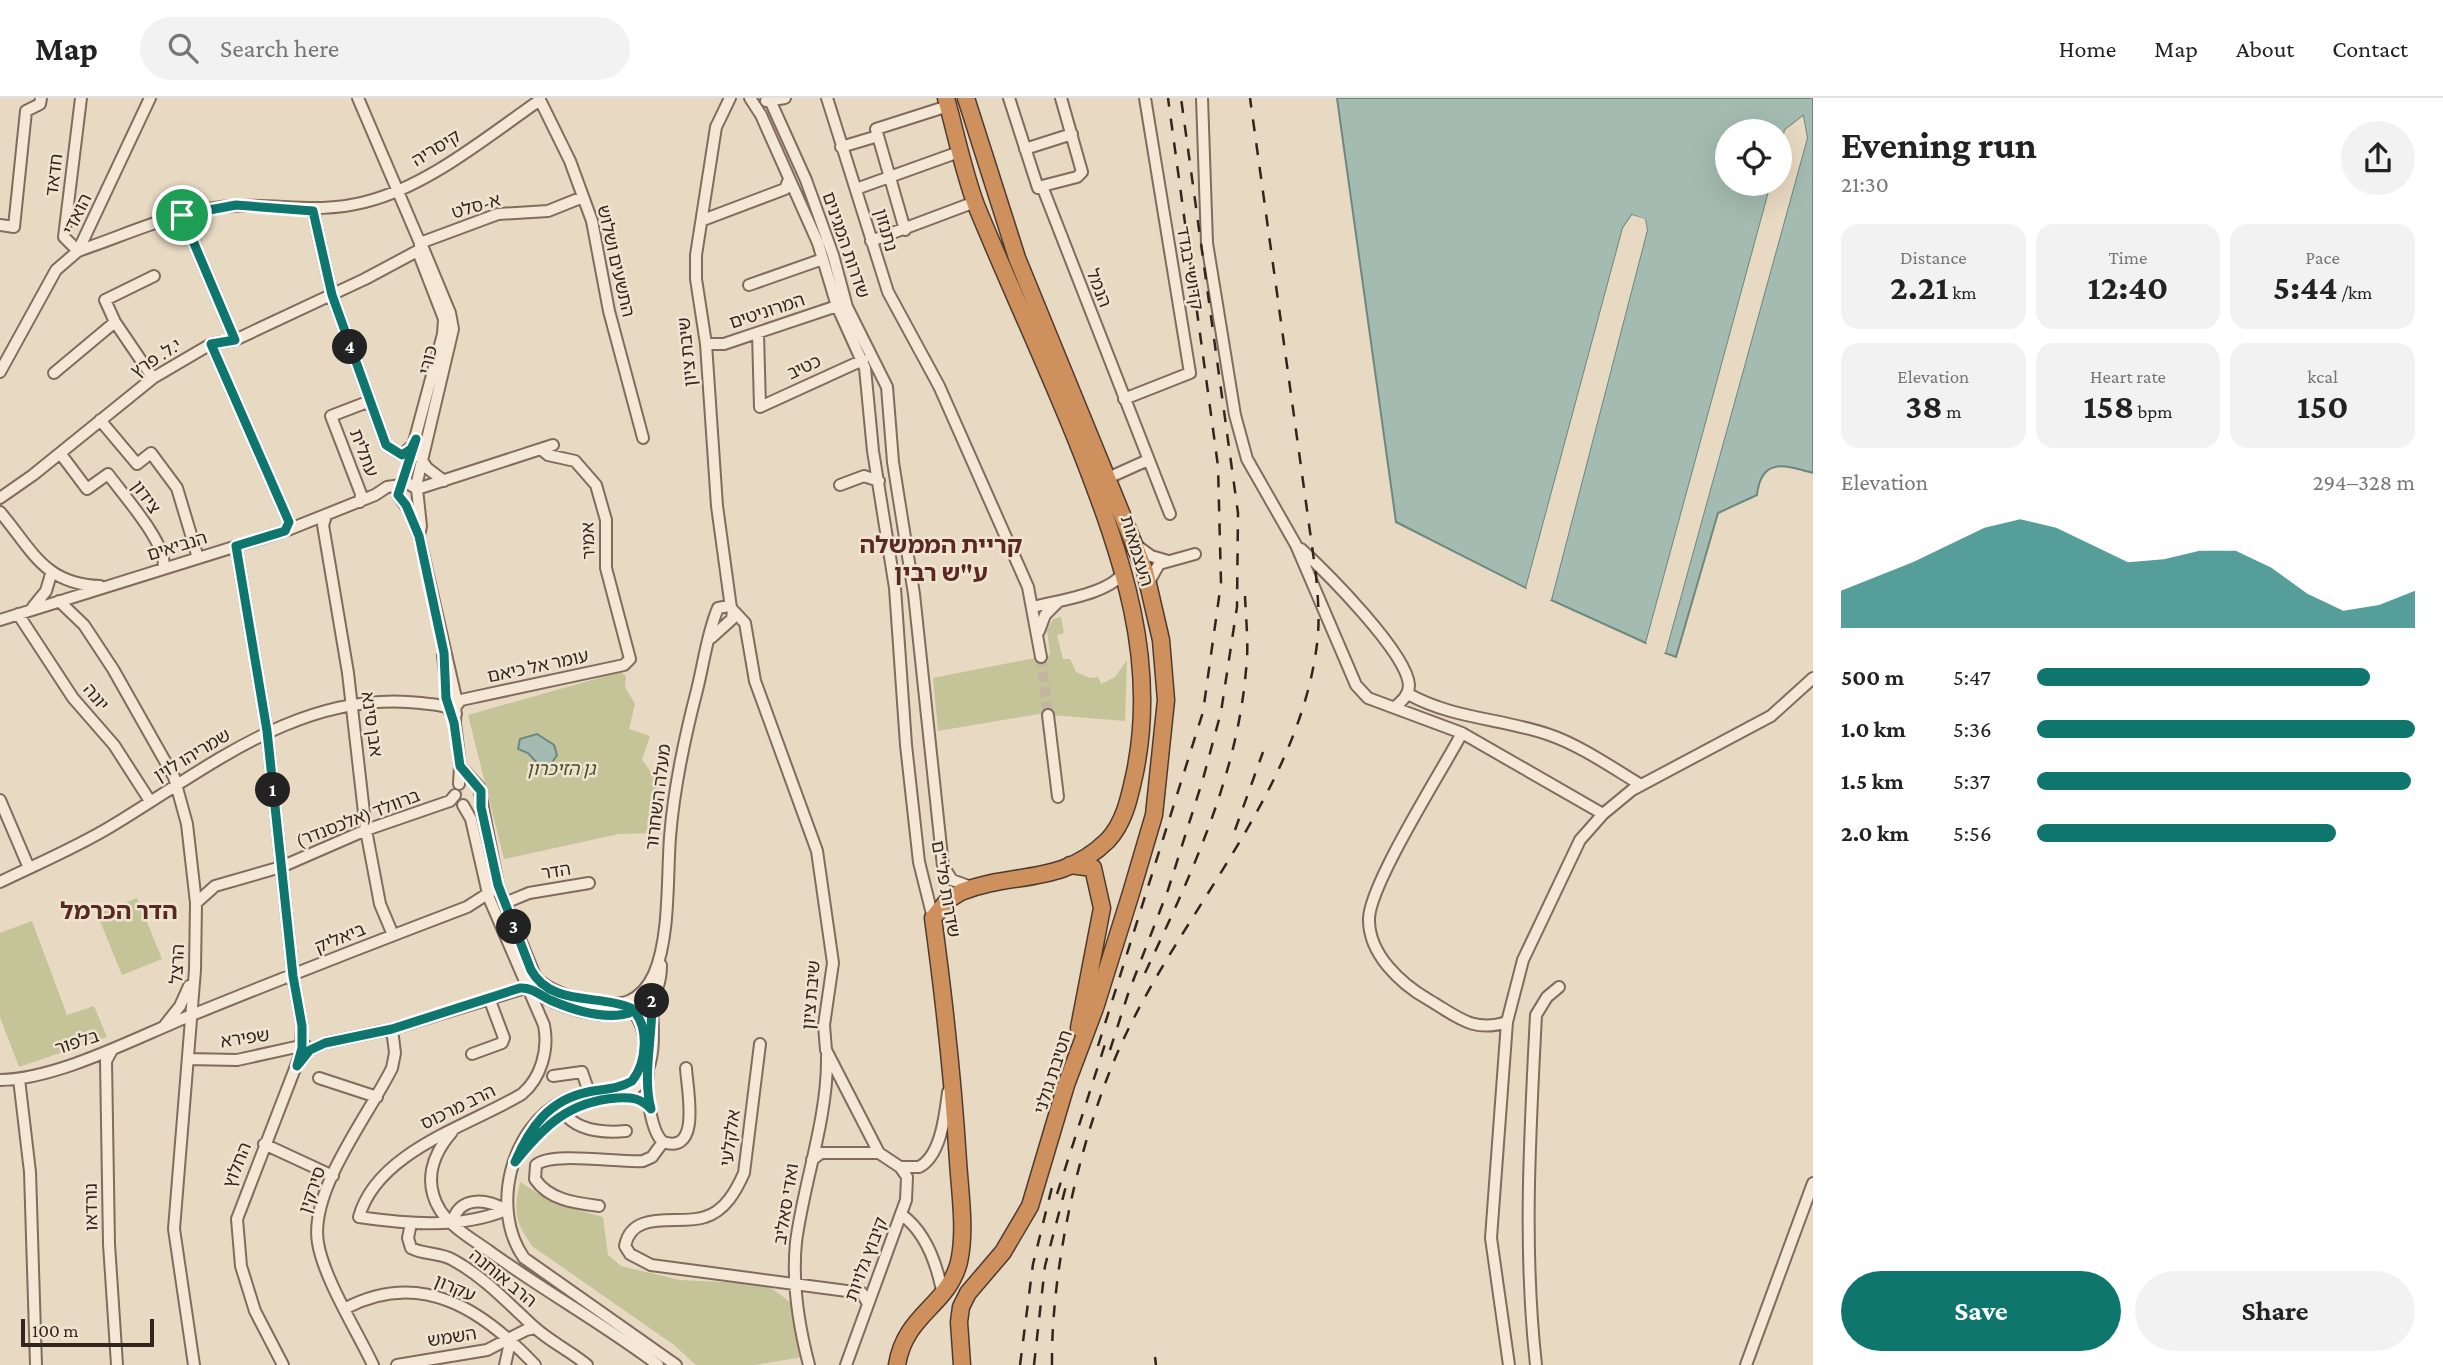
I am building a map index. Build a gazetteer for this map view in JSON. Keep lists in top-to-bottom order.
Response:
{
  "streets": {
    "highway": ["העצמאות", "שדרות פלי\"ם", "חטיבת גולני"],
    "street": [
      "קיסריה",
      "חדאד",
      "א-סלט",
      "הואדי",
      "נתנזון",
      "שדרות המגינים",
      "התשעים ושלוש",
      "קדושי בגדד",
      "הנמל",
      "המרוניטים",
      "שיבת ציון",
      "י.ל. פרץ",
      "כורי",
      "כטיב",
      "עתלית",
      "צידון",
      "אמיר",
      "הנביאים",
      "עומר אל כיאם",
      "יונה",
      "אבן סינא",
      "שמריהו לוין",
      "מעלה השחרור",
      "ברוולד (אלכסנדר)",
      "הדר",
      "ביאליק",
      "הרצל",
      "שפירא",
      "בלפור",
      "הרב מרכוס",
      "אלקלעי",
      "החלוץ",
      "סירקין",
      "ואדי סאליב",
      "נורדאו",
      "קיבוץ גלויות",
      "הרב אוחנה",
      "עקרון",
      "השמש"
    ]
  },
  "crossings": [
    ["קיסריה", "חדאד"],
    ["קיסריה", "הואדי"],
    ["קיסריה", "התשעים ושלוש"],
    ["קיסריה", "כורי"],
    ["חדאד", "הואדי"],
    ["א-סלט", "התשעים ושלוש"],
    ["א-סלט", "י.ל. פרץ"],
    ["א-סלט", "כורי"],
    ["שדרות המגינים", "המרוניטים"],
    ["שדרות המגינים", "כטיב"],
    ["שדרות המגינים", "שדרות פלי\"ם"],
    ["קדושי בגדד", "הנמל"],
    ["המרוניטים", "שיבת ציון"],
    ["המרוניטים", "כטיב"],
    ["שיבת ציון", "מעלה השחרור"],
    ["שיבת ציון", "ואדי סאליב"],
    ["שיבת ציון", "קיבוץ גלויות"],
    ["י.ל. פרץ", "כורי"],
    ["י.ל. פרץ", "צידון"],
    ["כורי", "הנביאים"],
    ["עתלית", "הנביאים"],
    ["צידון", "הנביאים"],
    ["אמיר", "עומר אל כיאם"],
    ["הנביאים", "יונה"],
    ["הנביאים", "אבן סינא"],
    ["הנביאים", "הרצל"],
    ["הנביאים", "החלוץ"],
    ["העצמאות", "שדרות פלי\"ם"],
    ["העצמאות", "חטיבת גולני"],
    ["עומר אל כיאם", "שמריהו לוין"],
    ["יונה", "שמריהו לוין"],
    ["אבן סינא", "שמריהו לוין"],
    ["אבן סינא", "ברוולד (אלכסנדר)"],
    ["אבן סינא", "ביאליק"],
    ["שמריהו לוין", "הרצל"],
    ["שמריהו לוין", "החלוץ"],
    ["ברוולד (אלכסנדר)", "הרצל"],
    ["ברוולד (אלכסנדר)", "החלוץ"],
    ["הדר", "ביאליק"],
    ["ביאליק", "הרצל"],
    ["ביאליק", "בלפור"],
    ["ביאליק", "החלוץ"],
    ["הרצל", "שפירא"],
    ["הרצל", "בלפור"],
    ["שפירא", "החלוץ"],
    ["בלפור", "נורדאו"],
    ["הרב מרכוס", "הרב אוחנה"],
    ["סירקין", "עקרון"],
    ["הרב אוחנה", "השמש"],
    ["עקרון", "השמש"]
  ],
  "districts": ["קריית הממשלה ע\"ש רבין", "הדר הכרמל"],
  "parks": ["גן הזיכרון"],
  "scale_bar": "100 m",
  "page": {
    "header": "Map",
    "search": "Search here",
    "nav": [
      "Home",
      "Map",
      "About",
      "Contact"
    ],
    "heading": ["Evening run", "21:30"],
    "stats": [
      ["Distance", "2.21 km"],
      ["Time", "12:40"],
      ["Pace", "5:44 /km"],
      ["Elevation", "38 m"],
      ["Heart rate", "158 bpm"],
      ["kcal", "150"]
    ],
    "pins": [
      "4",
      "1",
      "3",
      "2"
    ],
    "chart": ["Elevation", "294–328 m"],
    "list": [
      {
        "name": "500 m",
        "note": "5:47"
      },
      {
        "name": "1.0 km",
        "note": "5:36"
      },
      {
        "name": "1.5 km",
        "note": "5:37"
      },
      {
        "name": "2.0 km",
        "note": "5:56"
      }
    ],
    "buttons": ["Save", "Share"],
    "scale": "100 m"
  }
}
